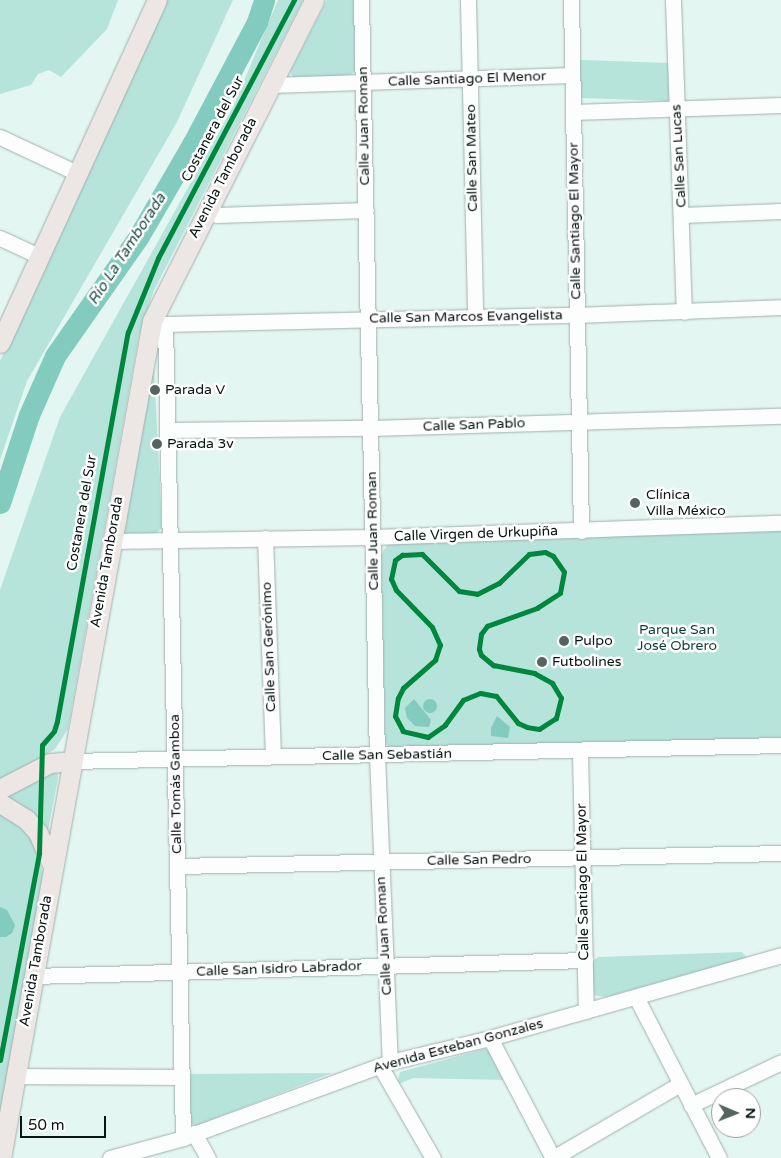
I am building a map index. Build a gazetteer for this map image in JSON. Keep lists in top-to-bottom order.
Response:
{
  "streets": {
    "main road": ["Avenida Tamborada", "Calle San Sebastián"],
    "street": [
      "Calle Santiago El Menor",
      "Calle Juan Roman",
      "Calle San Lucas",
      "Calle San Mateo",
      "Calle Santiago El Mayor",
      "Calle San Marcos Evangelista",
      "Calle San Pablo",
      "Calle Virgen de Urkupiña",
      "Calle San Gerónimo",
      "Calle Tomás Gamboa",
      "Calle San Pedro",
      "Calle San Isidro Labrador",
      "Avenida Esteban Gonzales"
    ],
    "cycle path": ["Costanera del Sur"]
  },
  "crossings": [
    ["Calle Santiago El Menor", "Calle Juan Roman"],
    ["Calle Santiago El Menor", "Calle San Mateo"],
    ["Calle Santiago El Menor", "Avenida Tamborada"],
    ["Calle Santiago El Menor", "Calle Santiago El Mayor"],
    ["Calle Juan Roman", "Calle San Marcos Evangelista"],
    ["Calle Juan Roman", "Calle San Pablo"],
    ["Calle Juan Roman", "Calle Virgen de Urkupiña"],
    ["Calle Juan Roman", "Calle San Sebastián"],
    ["Calle Juan Roman", "Calle San Pedro"],
    ["Calle Juan Roman", "Calle San Isidro Labrador"],
    ["Calle Juan Roman", "Avenida Esteban Gonzales"],
    ["Calle San Lucas", "Calle San Marcos Evangelista"],
    ["Calle San Mateo", "Calle San Marcos Evangelista"],
    ["Avenida Tamborada", "Calle San Marcos Evangelista"],
    ["Avenida Tamborada", "Calle Virgen de Urkupiña"],
    ["Avenida Tamborada", "Calle San Sebastián"],
    ["Avenida Tamborada", "Calle Tomás Gamboa"],
    ["Avenida Tamborada", "Calle San Isidro Labrador"],
    ["Calle Santiago El Mayor", "Calle San Marcos Evangelista"],
    ["Calle Santiago El Mayor", "Calle San Pablo"],
    ["Calle Santiago El Mayor", "Calle Virgen de Urkupiña"],
    ["Calle Santiago El Mayor", "Calle San Sebastián"],
    ["Calle Santiago El Mayor", "Calle San Pedro"],
    ["Calle Santiago El Mayor", "Calle San Isidro Labrador"],
    ["Calle Santiago El Mayor", "Avenida Esteban Gonzales"],
    ["Calle San Marcos Evangelista", "Calle Tomás Gamboa"],
    ["Calle San Pablo", "Calle Tomás Gamboa"],
    ["Calle Virgen de Urkupiña", "Calle San Gerónimo"],
    ["Calle Virgen de Urkupiña", "Calle Tomás Gamboa"],
    ["Calle San Gerónimo", "Calle San Sebastián"],
    ["Calle San Sebastián", "Calle Tomás Gamboa"],
    ["Calle Tomás Gamboa", "Calle San Pedro"],
    ["Calle Tomás Gamboa", "Calle San Isidro Labrador"],
    ["Calle Tomás Gamboa", "Avenida Esteban Gonzales"]
  ],
  "water": ["Río La Tamborada"],
  "parks": ["Parque San José Obrero"],
  "places": [
    "Parada V",
    "Parada 3v",
    "Clínica Villa México",
    "Pulpo",
    "Futbolines"
  ],
  "scale_bar": "50 m",
  "north": "right"
}
